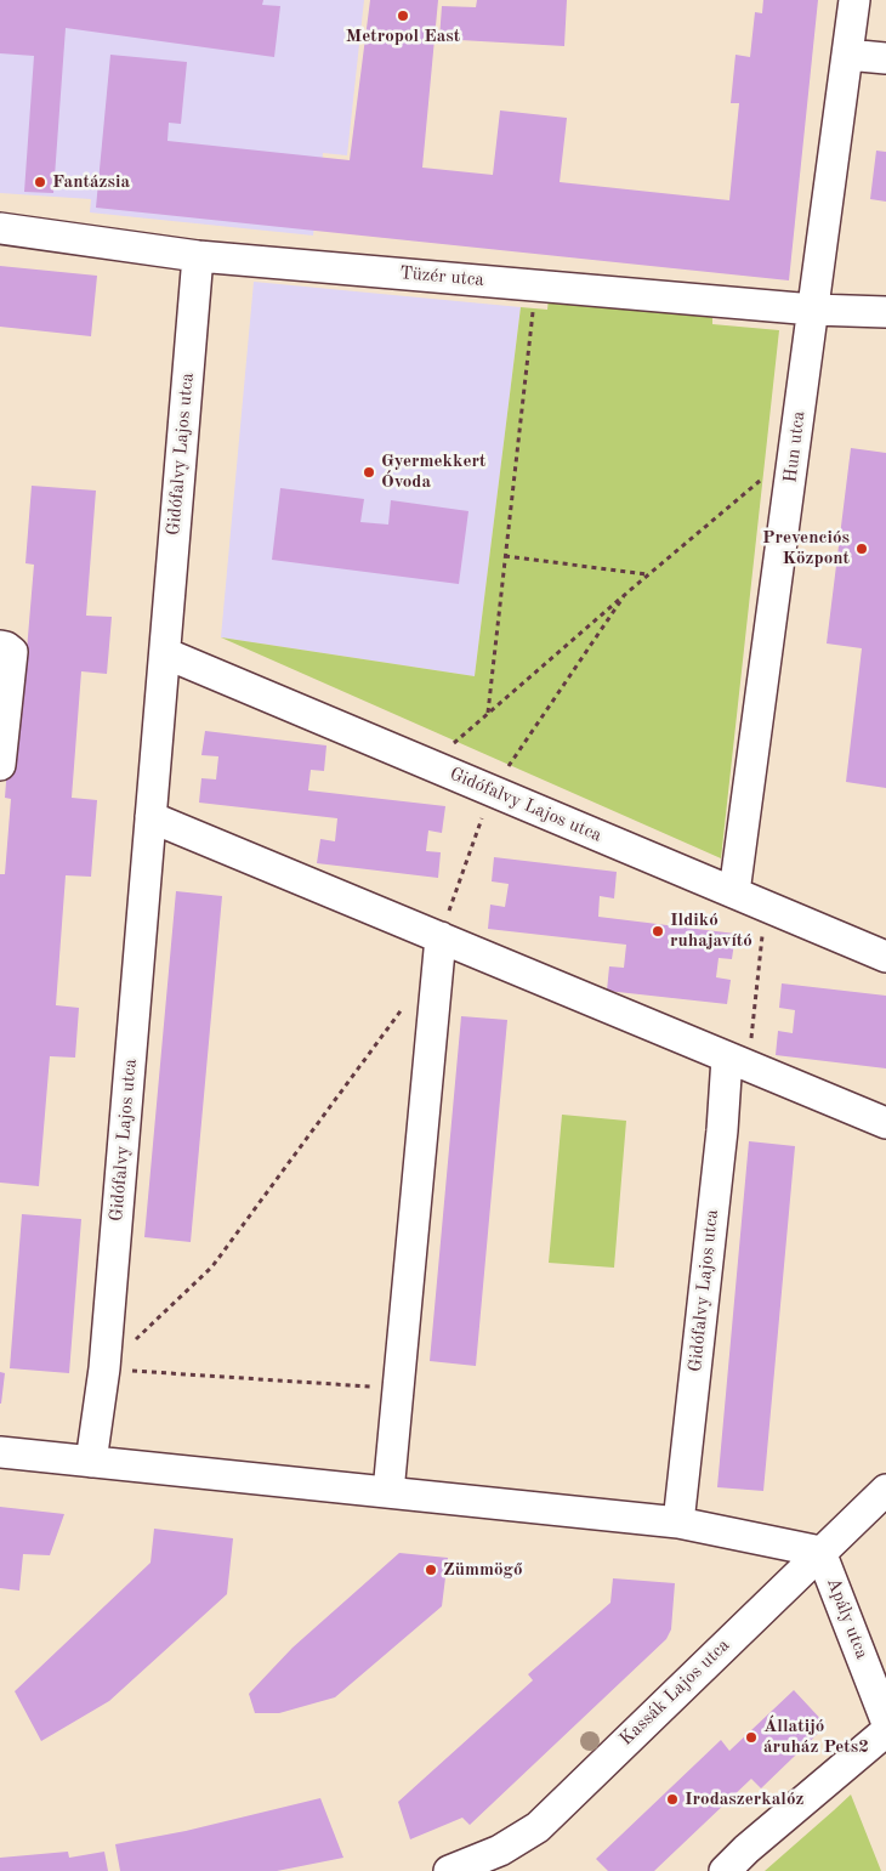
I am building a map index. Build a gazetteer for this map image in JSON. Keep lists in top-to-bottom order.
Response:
{
  "streets": {
    "street": [
      "Tüzér utca",
      "Hun utca",
      "Gidófalvy Lajos utca",
      "Apály utca",
      "Kassák Lajos utca"
    ]
  },
  "crossings": [
    ["Tüzér utca", "Hun utca"],
    ["Tüzér utca", "Gidófalvy Lajos utca"],
    ["Hun utca", "Gidófalvy Lajos utca"],
    ["Apály utca", "Kassák Lajos utca"]
  ],
  "places": [
    "Metropol East",
    "Fantázsia",
    "Gyermekkert Óvoda",
    "Prevenciós Központ",
    "Ildikó ruhajavító",
    "Zümmögő",
    "Állatijó áruház Pets2",
    "Irodaszerkalóz"
  ]
}
